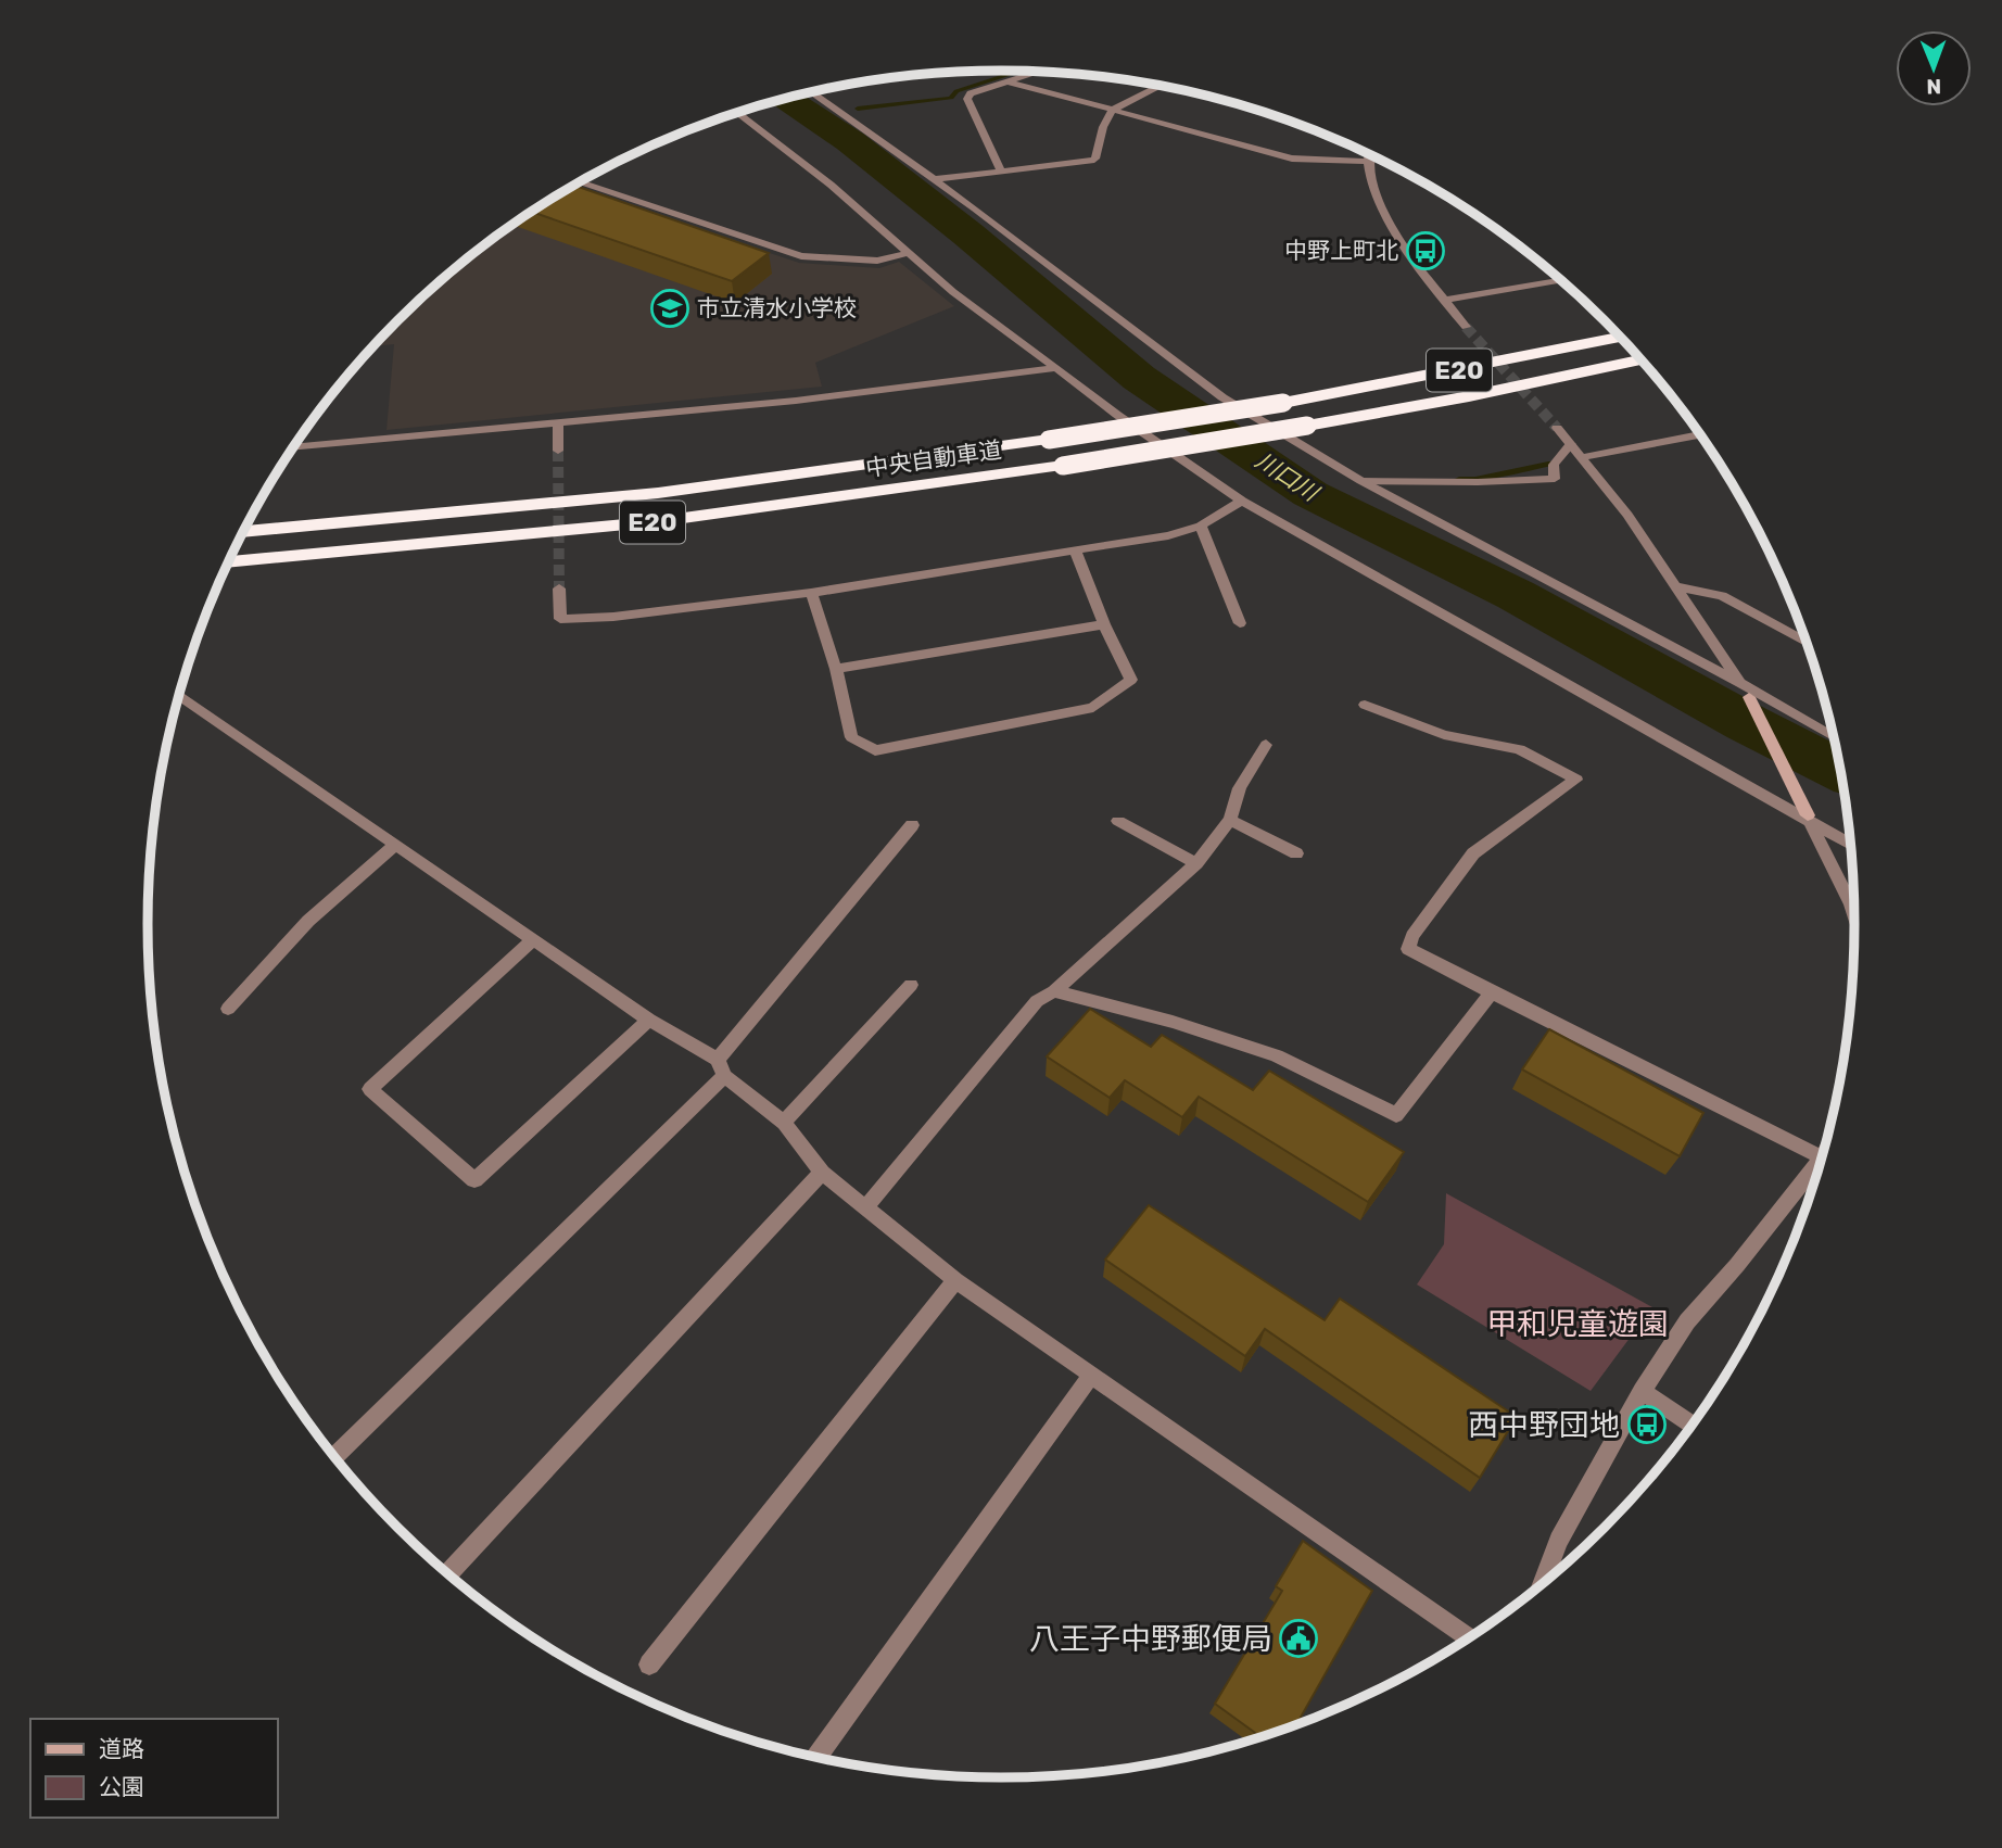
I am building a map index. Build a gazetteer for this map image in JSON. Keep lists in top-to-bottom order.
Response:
{
  "streets": {
    "highway": ["E20", "中央自動車道"]
  },
  "water": ["川口川"],
  "parks": ["甲和児童遊園"],
  "places": {
    "bus stop": ["中野上町北", "西中野団地"],
    "school or university": ["市立清水小学校"],
    "public building": ["八王子中野郵便局"]
  },
  "legend": ["道路", "公園"],
  "north": "bottom"
}
